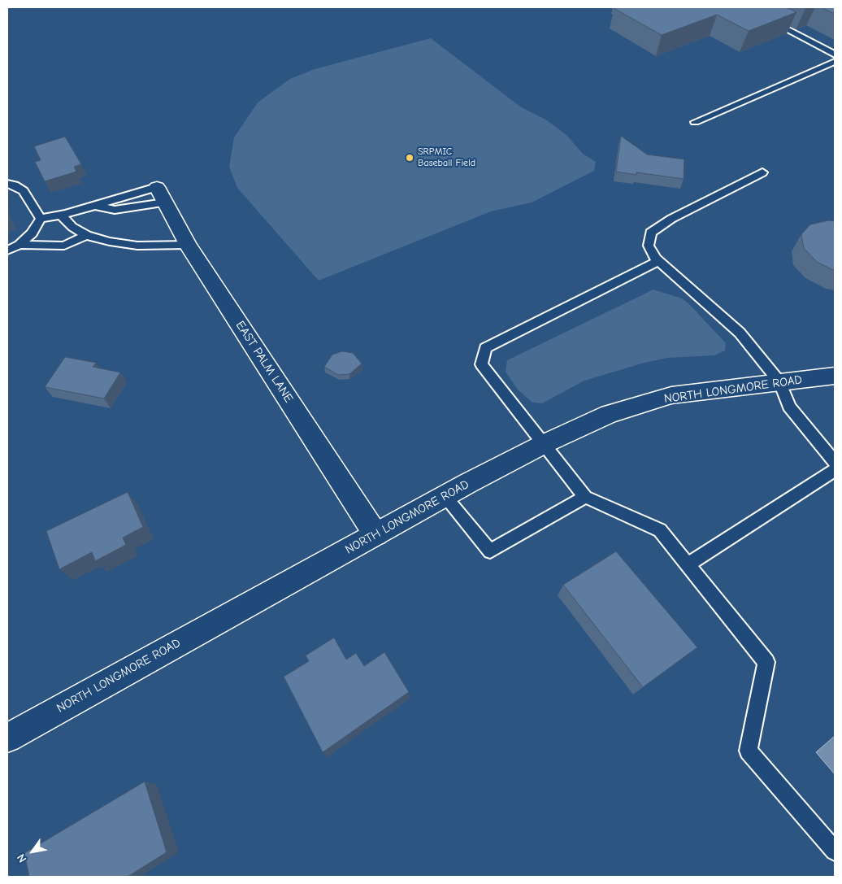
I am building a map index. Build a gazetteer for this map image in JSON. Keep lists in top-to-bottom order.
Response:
{
  "streets": {
    "street": ["EAST PALM LANE", "NORTH LONGMORE ROAD"]
  },
  "crossings": [
    ["EAST PALM LANE", "NORTH LONGMORE ROAD"]
  ],
  "places": ["SRPMIC Baseball Field"],
  "north": "bottom left"
}
